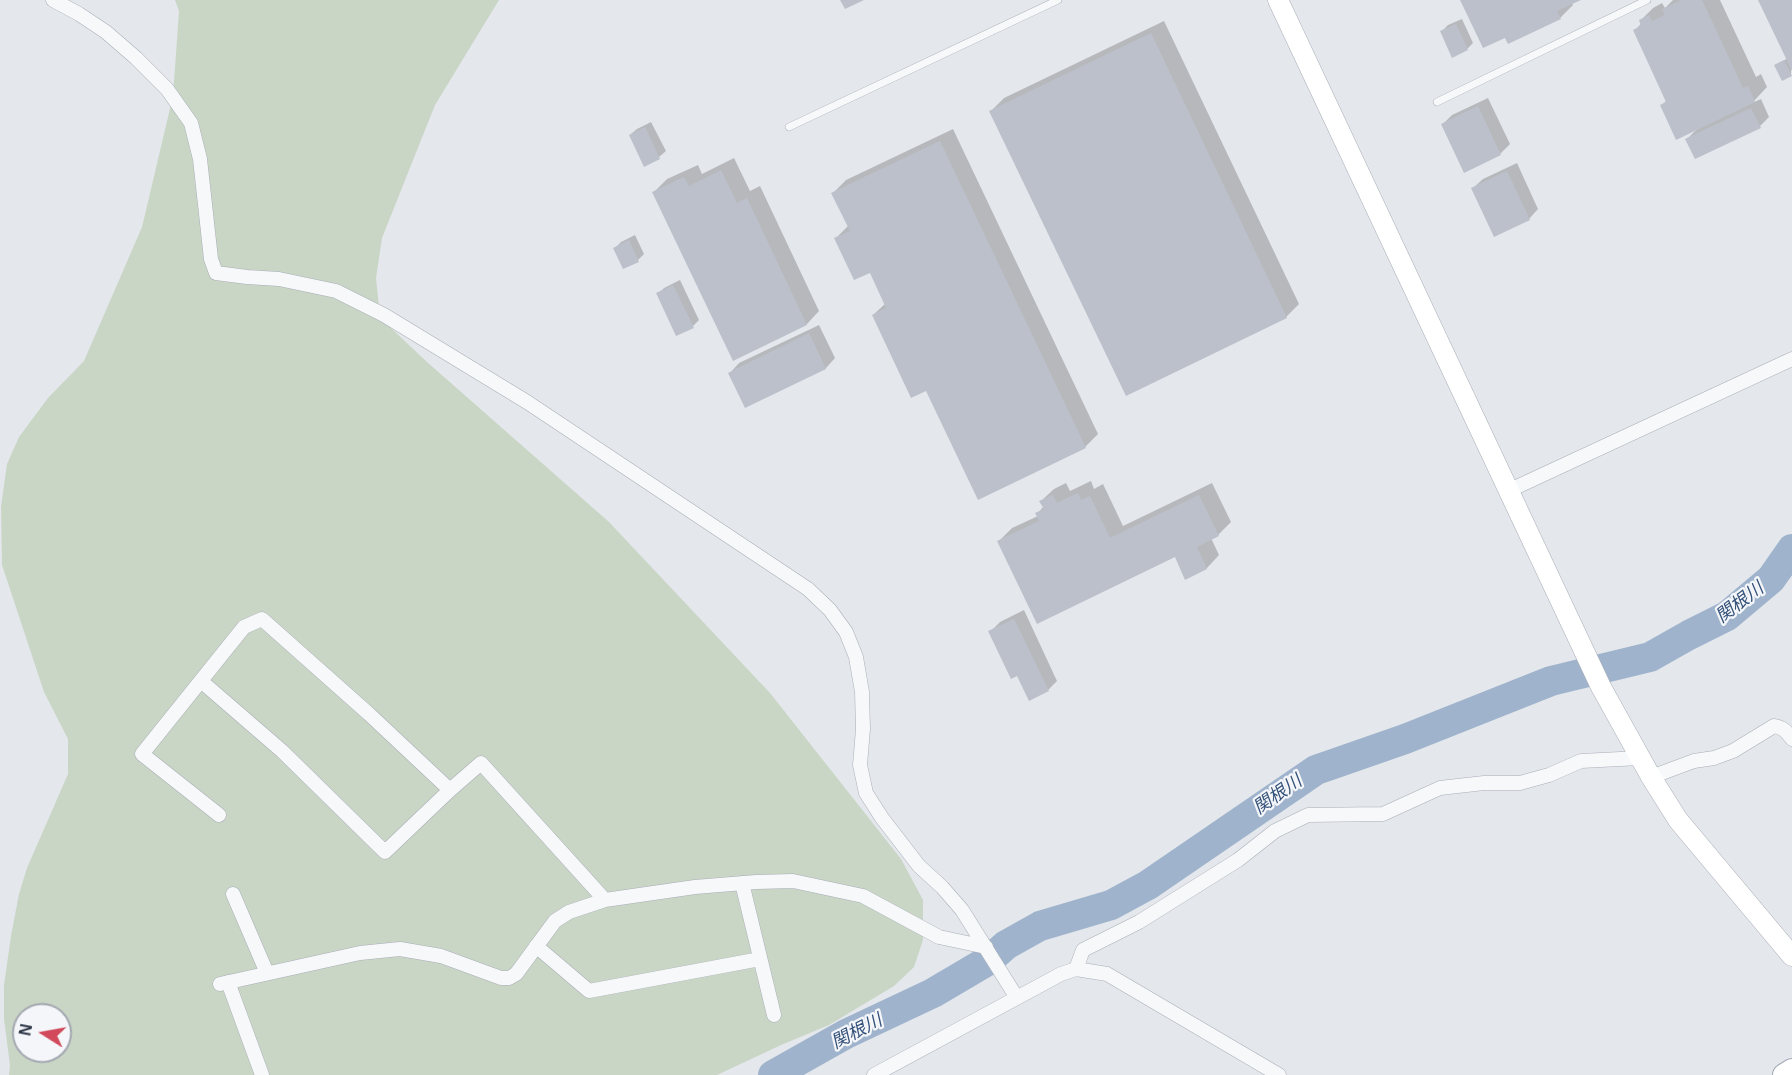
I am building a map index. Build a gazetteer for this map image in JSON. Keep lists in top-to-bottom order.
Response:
{
  "water": ["関根川"],
  "north": "left"
}
